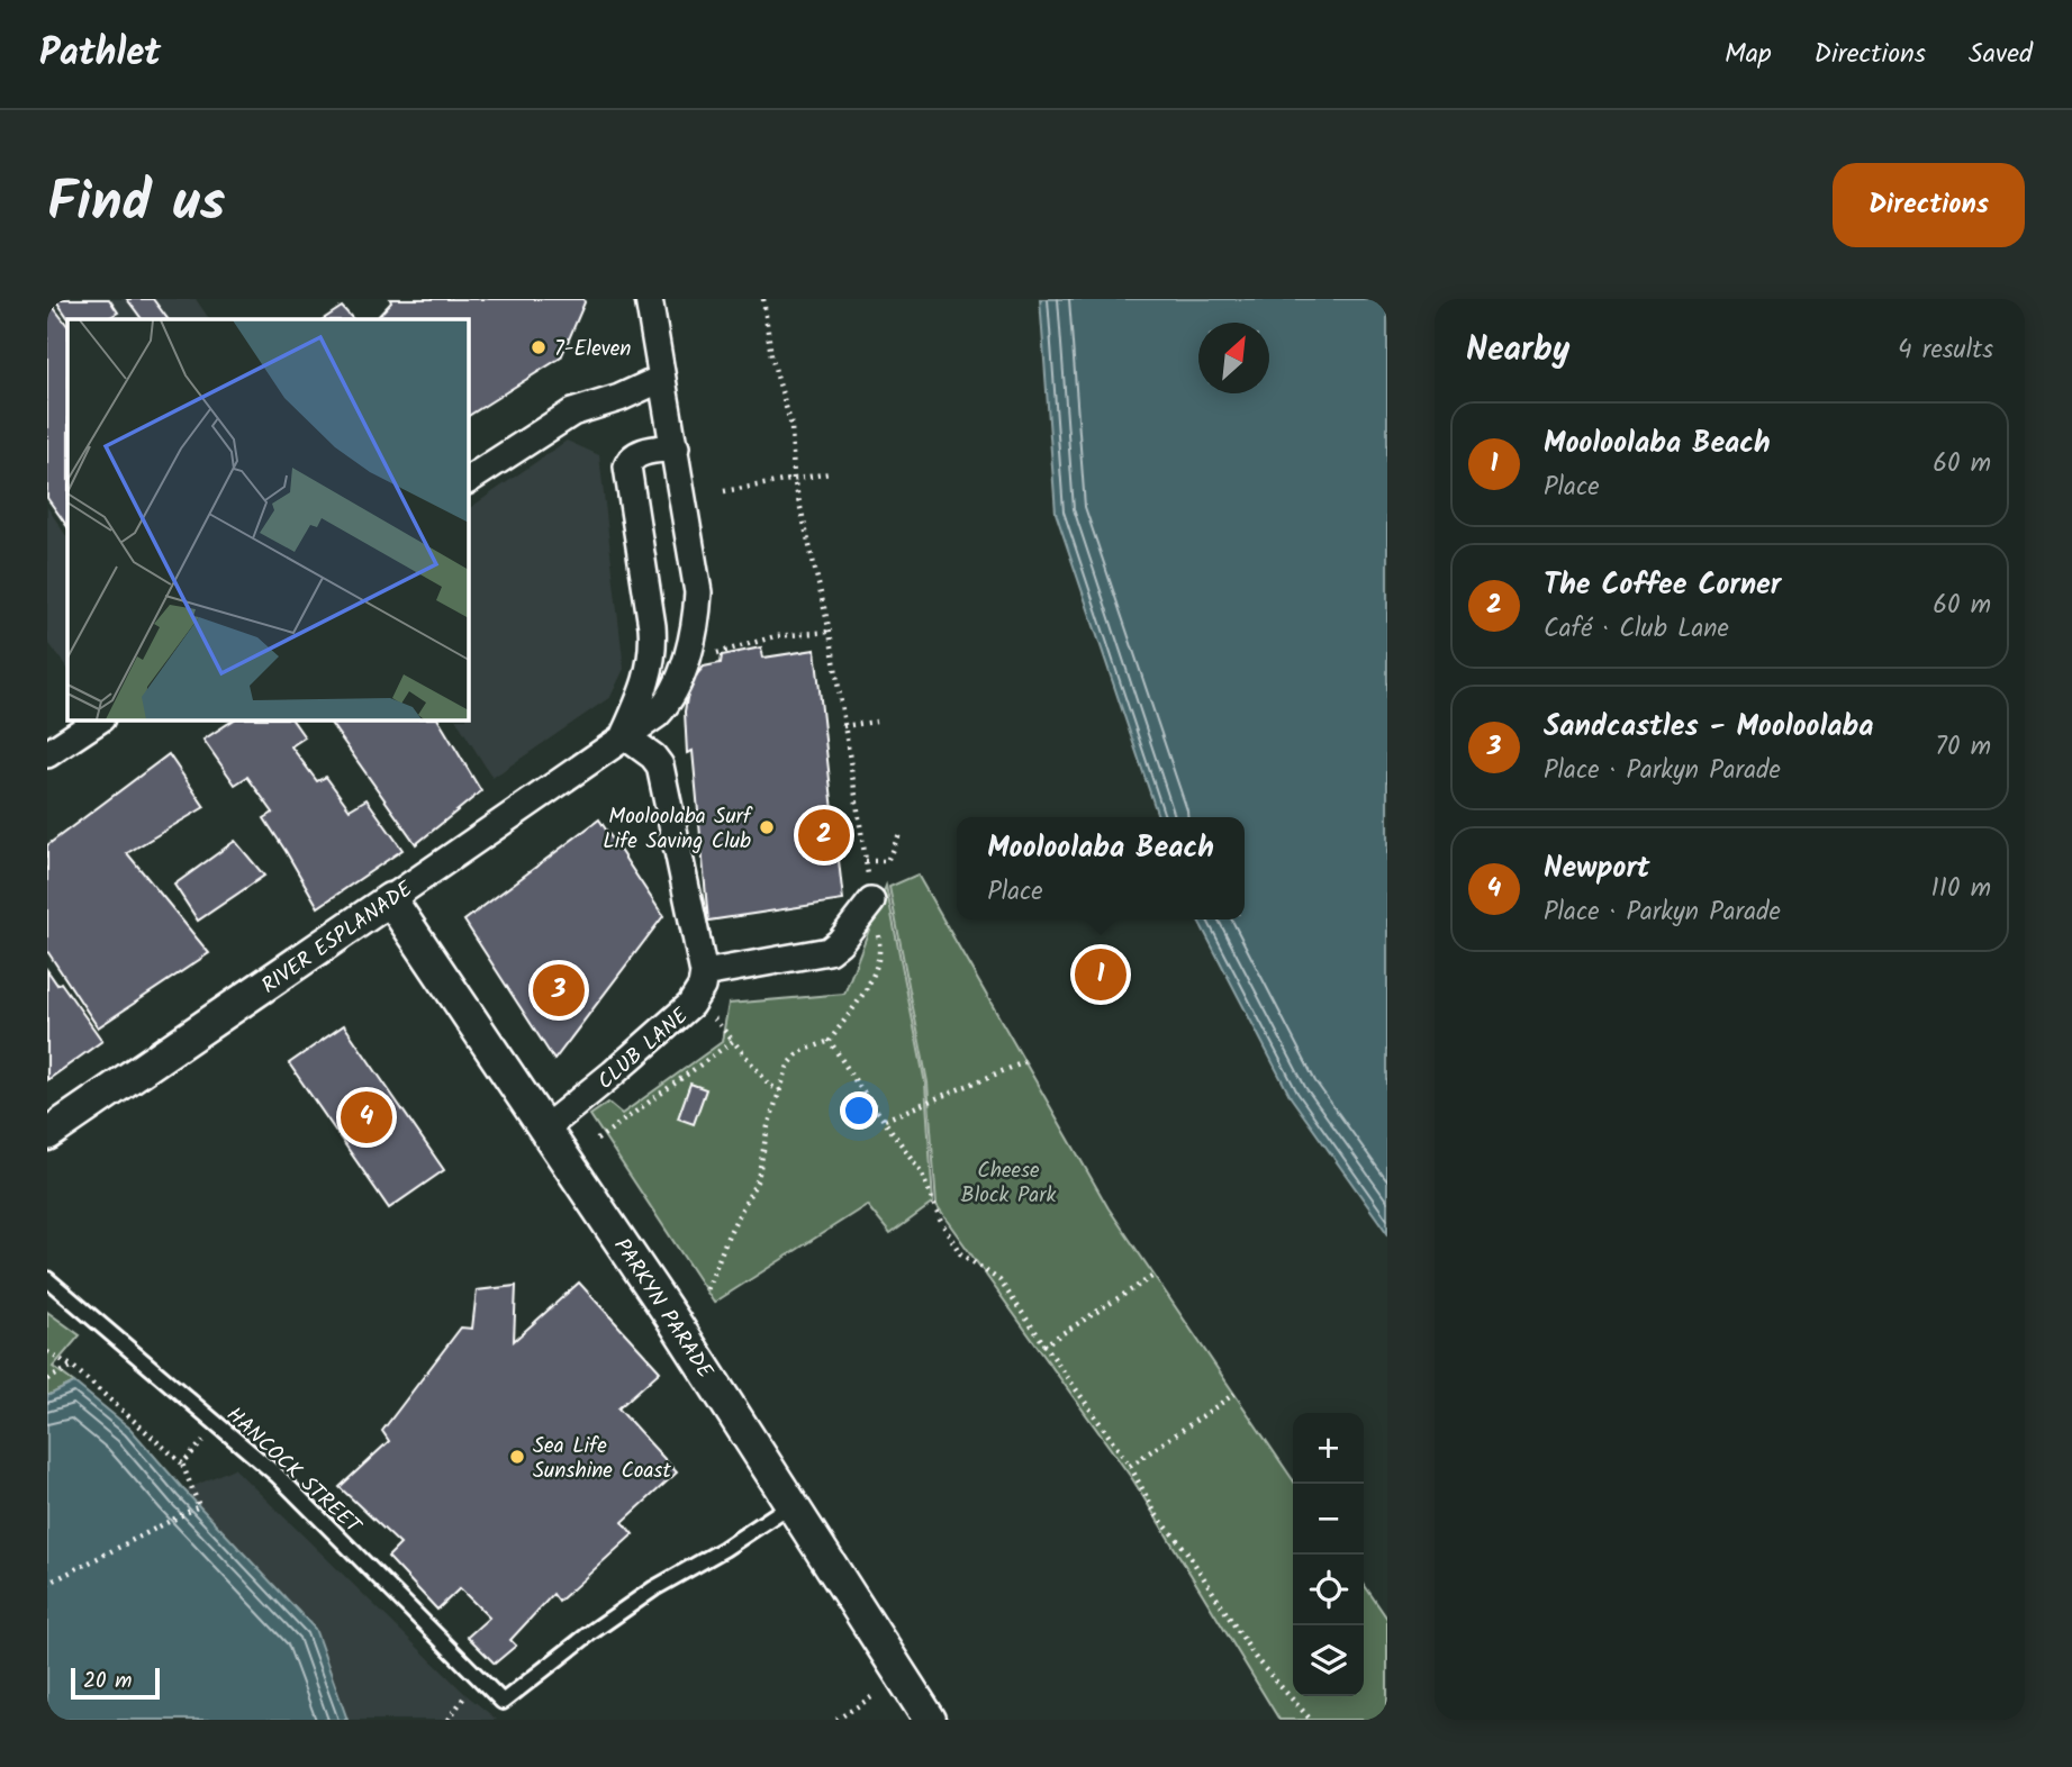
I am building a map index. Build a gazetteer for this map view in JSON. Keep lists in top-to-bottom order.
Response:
{
  "streets": {
    "street": ["RIVER ESPLANADE", "CLUB LANE", "PARKYN PARADE"],
    "lane": ["HANCOCK STREET"]
  },
  "crossings": [
    ["RIVER ESPLANADE", "PARKYN PARADE"],
    ["CLUB LANE", "PARKYN PARADE"],
    ["PARKYN PARADE", "HANCOCK STREET"]
  ],
  "parks": ["Cheese Block Park"],
  "places": ["7-Eleven", "Mooloolaba Surf Life Saving Club", "Sea Life Sunshine Coast"],
  "scale_bar": "20 m",
  "north": "top right",
  "page": {
    "header": "Pathlet",
    "nav": ["Map", "Directions", "Saved"],
    "title": "Find us",
    "buttons": "Directions",
    "heading": ["Nearby", "4 results"],
    "list": [
      {
        "mark": "1",
        "name": "Mooloolaba Beach",
        "note": "Place",
        "value": "60 m"
      },
      {
        "mark": "2",
        "name": "The Coffee Corner",
        "note": "Café · Club Lane",
        "value": "60 m"
      },
      {
        "mark": "3",
        "name": "Sandcastles - Mooloolaba",
        "note": "Place · Parkyn Parade",
        "value": "70 m"
      },
      {
        "mark": "4",
        "name": "Newport",
        "note": "Place · Parkyn Parade",
        "value": "110 m"
      }
    ],
    "pins": [
      "2",
      "1",
      "3",
      "4"
    ],
    "popup": ["Mooloolaba Beach", "Place"],
    "map_buttons": ["+", "−"],
    "scale": "20 m"
  }
}
